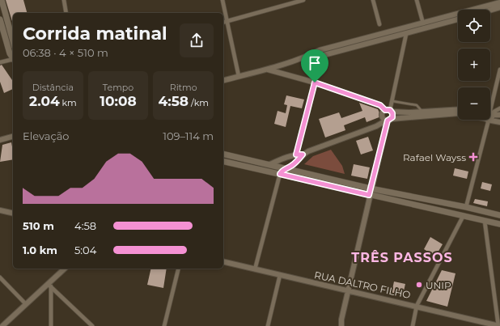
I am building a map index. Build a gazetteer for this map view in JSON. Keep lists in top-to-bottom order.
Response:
{
  "streets": {
    "street": ["RUA DALTRO FILHO"]
  },
  "districts": ["TRÊS PASSOS"],
  "places": {
    "health": ["Rafael Wayss"],
    "other": ["UNIP"]
  },
  "page": {
    "map_buttons": ["+", "−"],
    "heading": ["Corrida matinal", "06:38 · 4 × 510 m"],
    "stats": [
      ["Distância", "2.04 km"],
      ["Tempo", "10:08"],
      ["Ritmo", "4:58 /km"]
    ],
    "chart": ["Elevação", "109–114 m"],
    "list": [
      {
        "name": "510 m",
        "note": "4:58"
      },
      {
        "name": "1.0 km",
        "note": "5:04"
      }
    ]
  }
}
